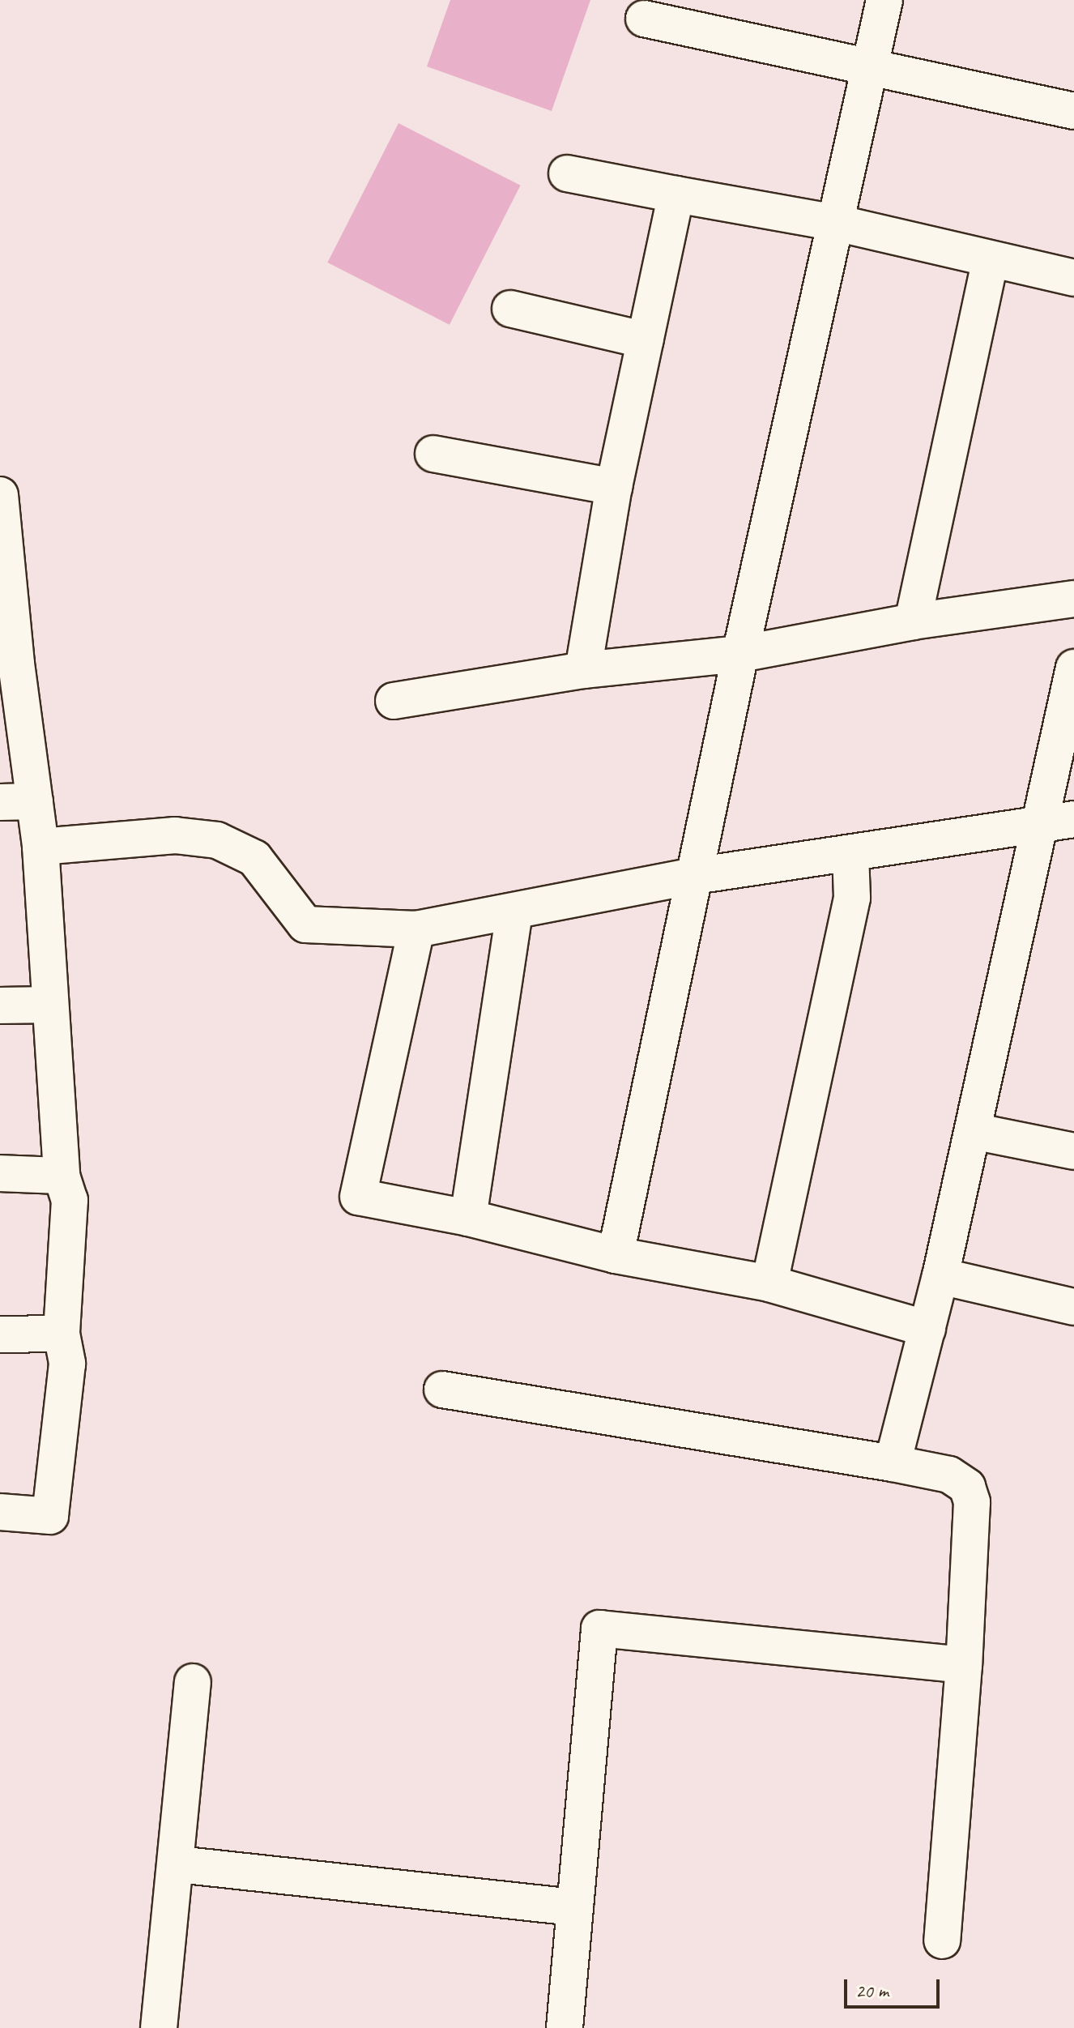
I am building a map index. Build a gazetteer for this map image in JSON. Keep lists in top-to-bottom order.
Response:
{
  "scale_bar": "20 m"
}
